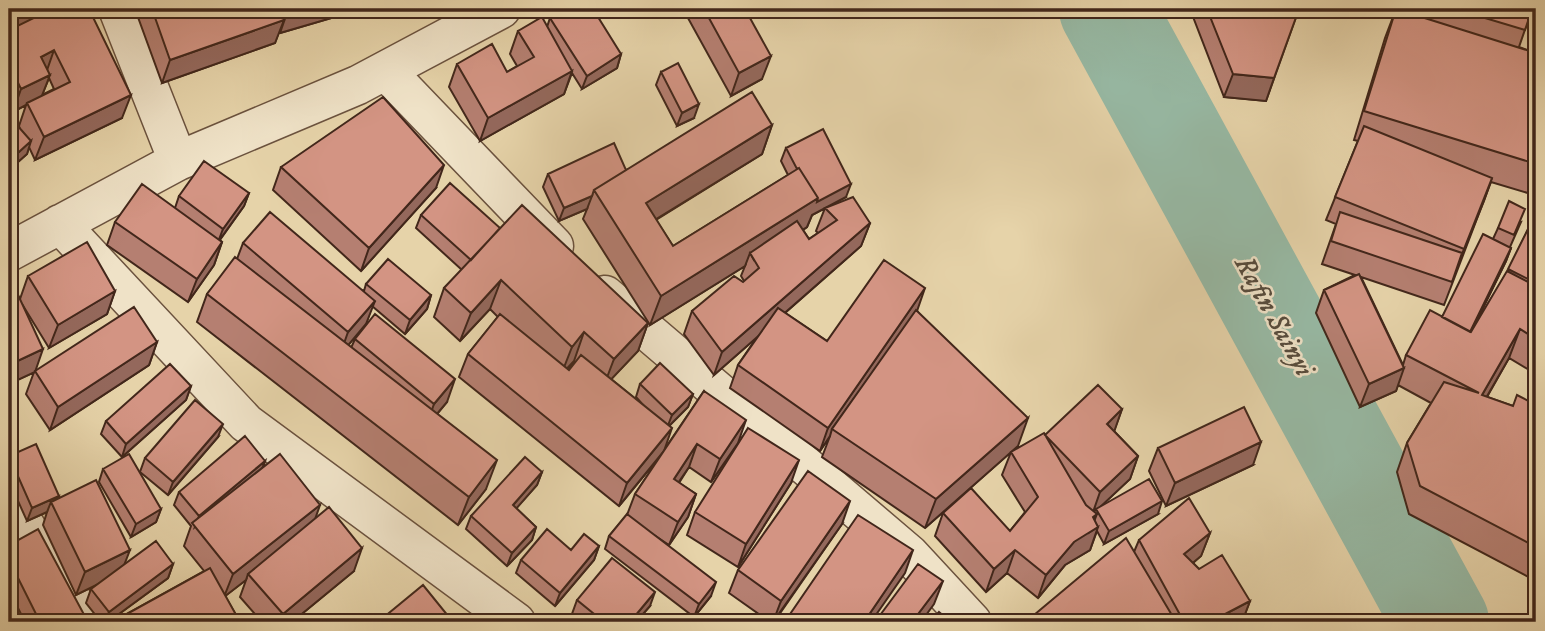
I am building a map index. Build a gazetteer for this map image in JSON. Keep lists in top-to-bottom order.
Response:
{
  "water": ["Rafin Sainyi"]
}
